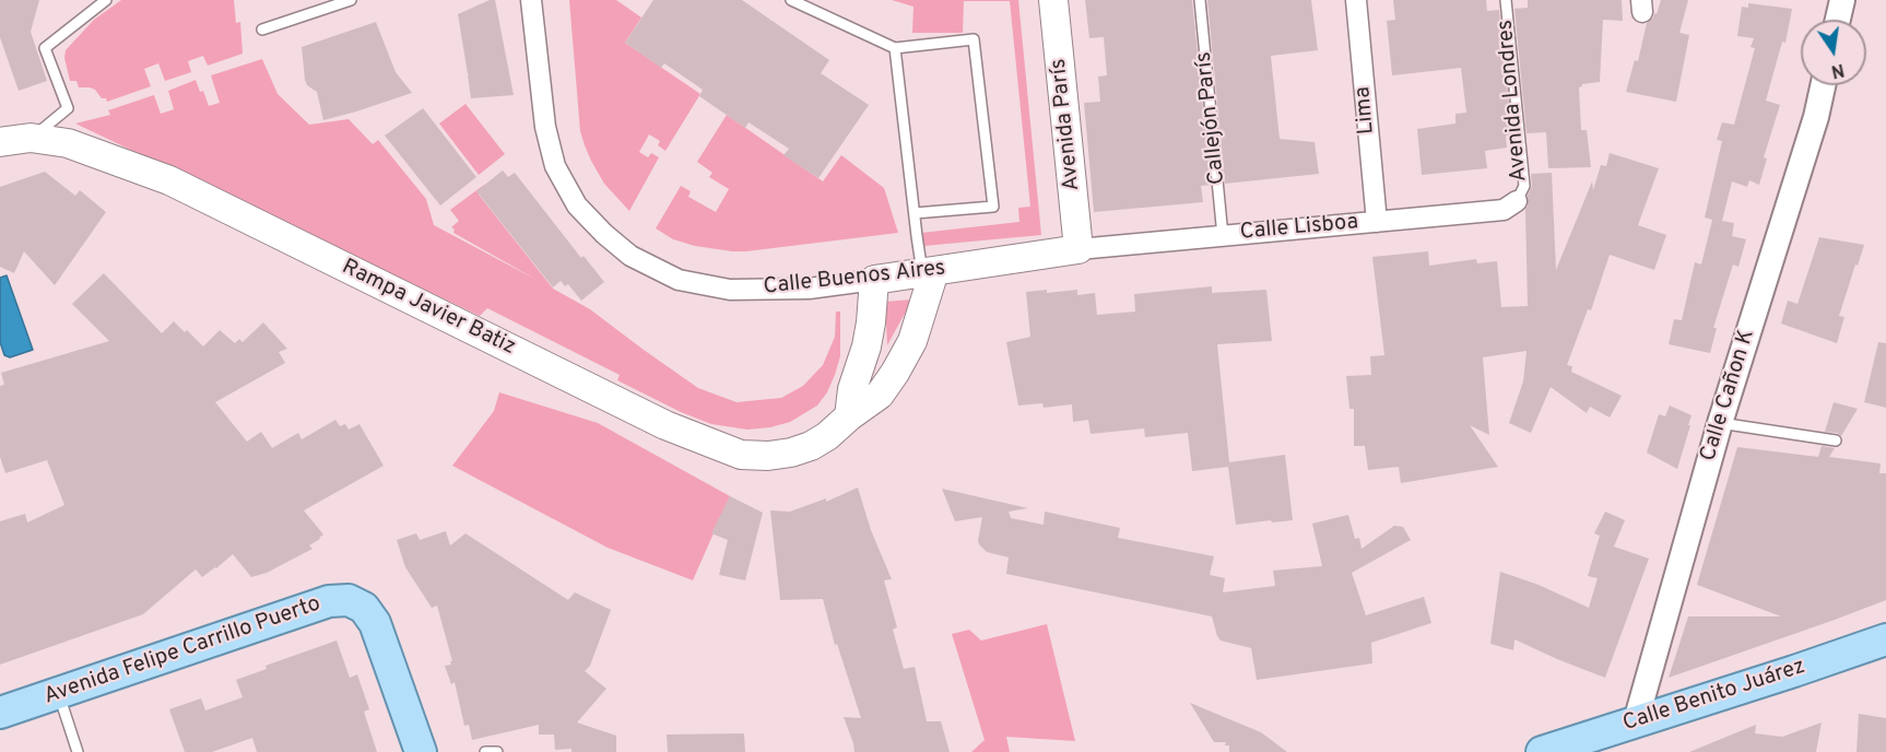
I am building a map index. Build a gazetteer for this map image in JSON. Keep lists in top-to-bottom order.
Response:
{
  "streets": {
    "main road": [
      "Avenida París",
      "Calle Buenos Aires",
      "Rampa Javier Batiz",
      "Avenida Felipe Carrillo Puerto",
      "Calle Benito Juárez"
    ],
    "street": ["Lima", "Calle Lisboa", "Calle Cañon K"],
    "lane": ["Avenida Londres", "Callejón París"]
  },
  "crossings": [
    ["Avenida Londres", "Calle Lisboa"],
    ["Lima", "Calle Lisboa"],
    ["Callejón París", "Calle Lisboa"],
    ["Avenida París", "Calle Lisboa"],
    ["Avenida París", "Calle Buenos Aires"],
    ["Calle Lisboa", "Calle Buenos Aires"],
    ["Calle Buenos Aires", "Rampa Javier Batiz"],
    ["Calle Cañon K", "Calle Benito Juárez"]
  ],
  "north": "bottom"
}
